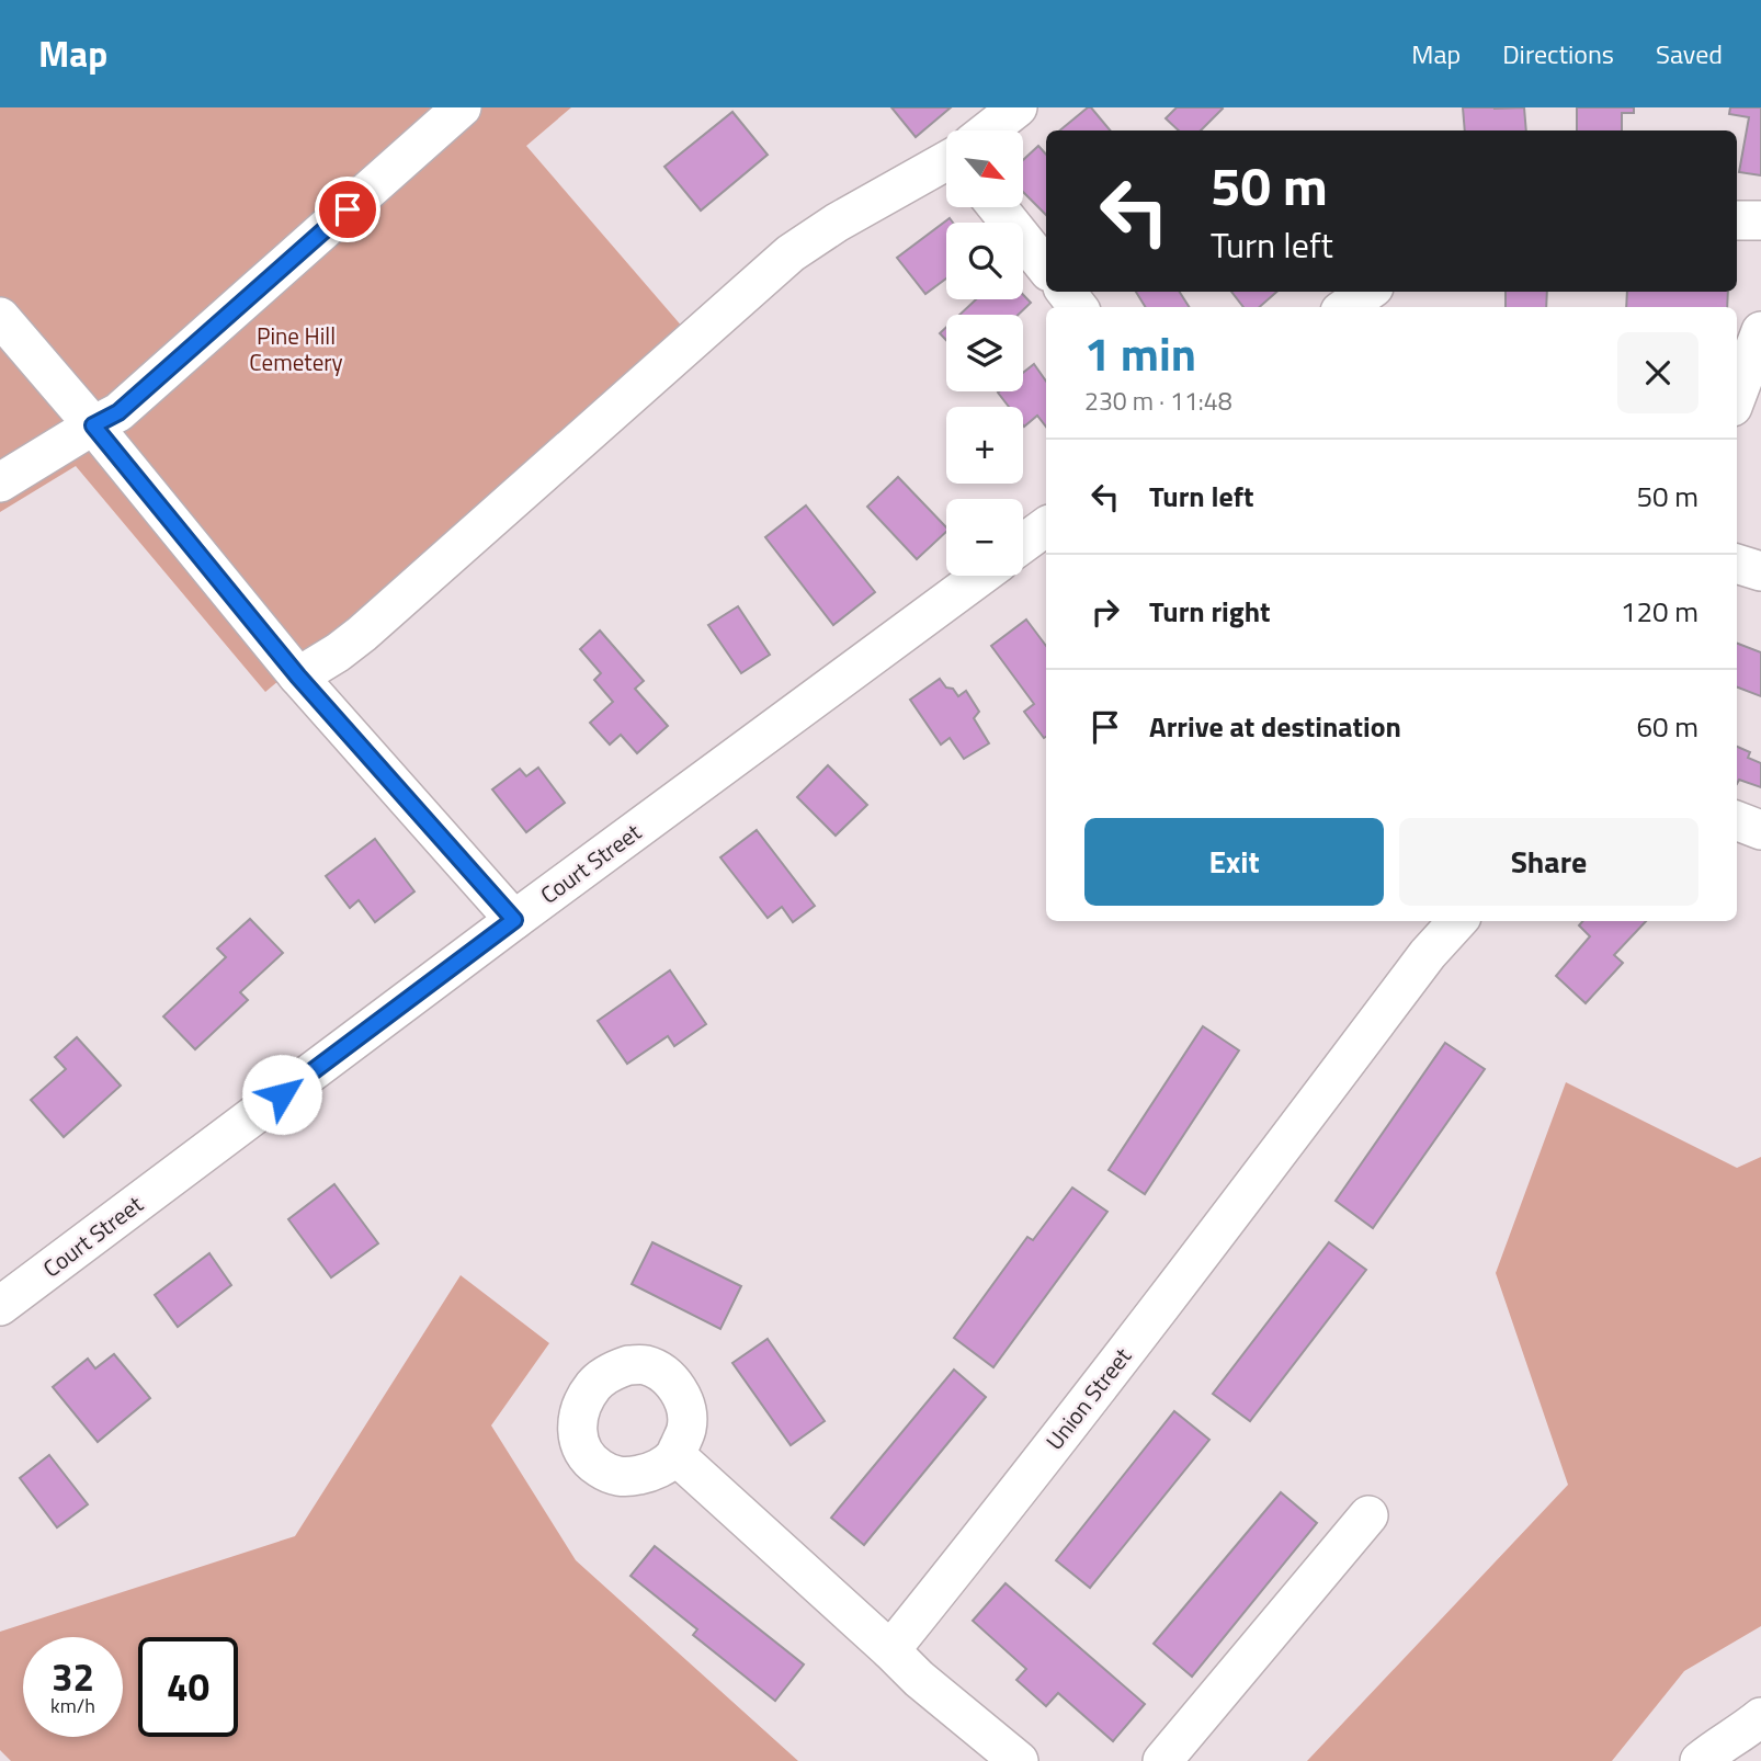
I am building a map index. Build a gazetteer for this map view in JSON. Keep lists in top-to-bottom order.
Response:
{
  "streets": {
    "street": ["Court Street", "Union Street"]
  },
  "parks": ["Pine Hill Cemetery"],
  "north": "bottom right",
  "page": {
    "header": "Map",
    "nav": ["Map", "Directions", "Saved"],
    "map_buttons": ["+", "−"],
    "turn": ["50 m", "Turn left"],
    "heading": ["1 min", "230 m · 11:48"],
    "list": [
      {
        "name": "Turn left",
        "value": "50 m"
      },
      {
        "name": "Turn right",
        "value": "120 m"
      },
      {
        "name": "Arrive at destination",
        "value": "60 m"
      }
    ],
    "buttons": ["Exit", "Share"],
    "speed": "32 km/h",
    "limit": "40"
  }
}
